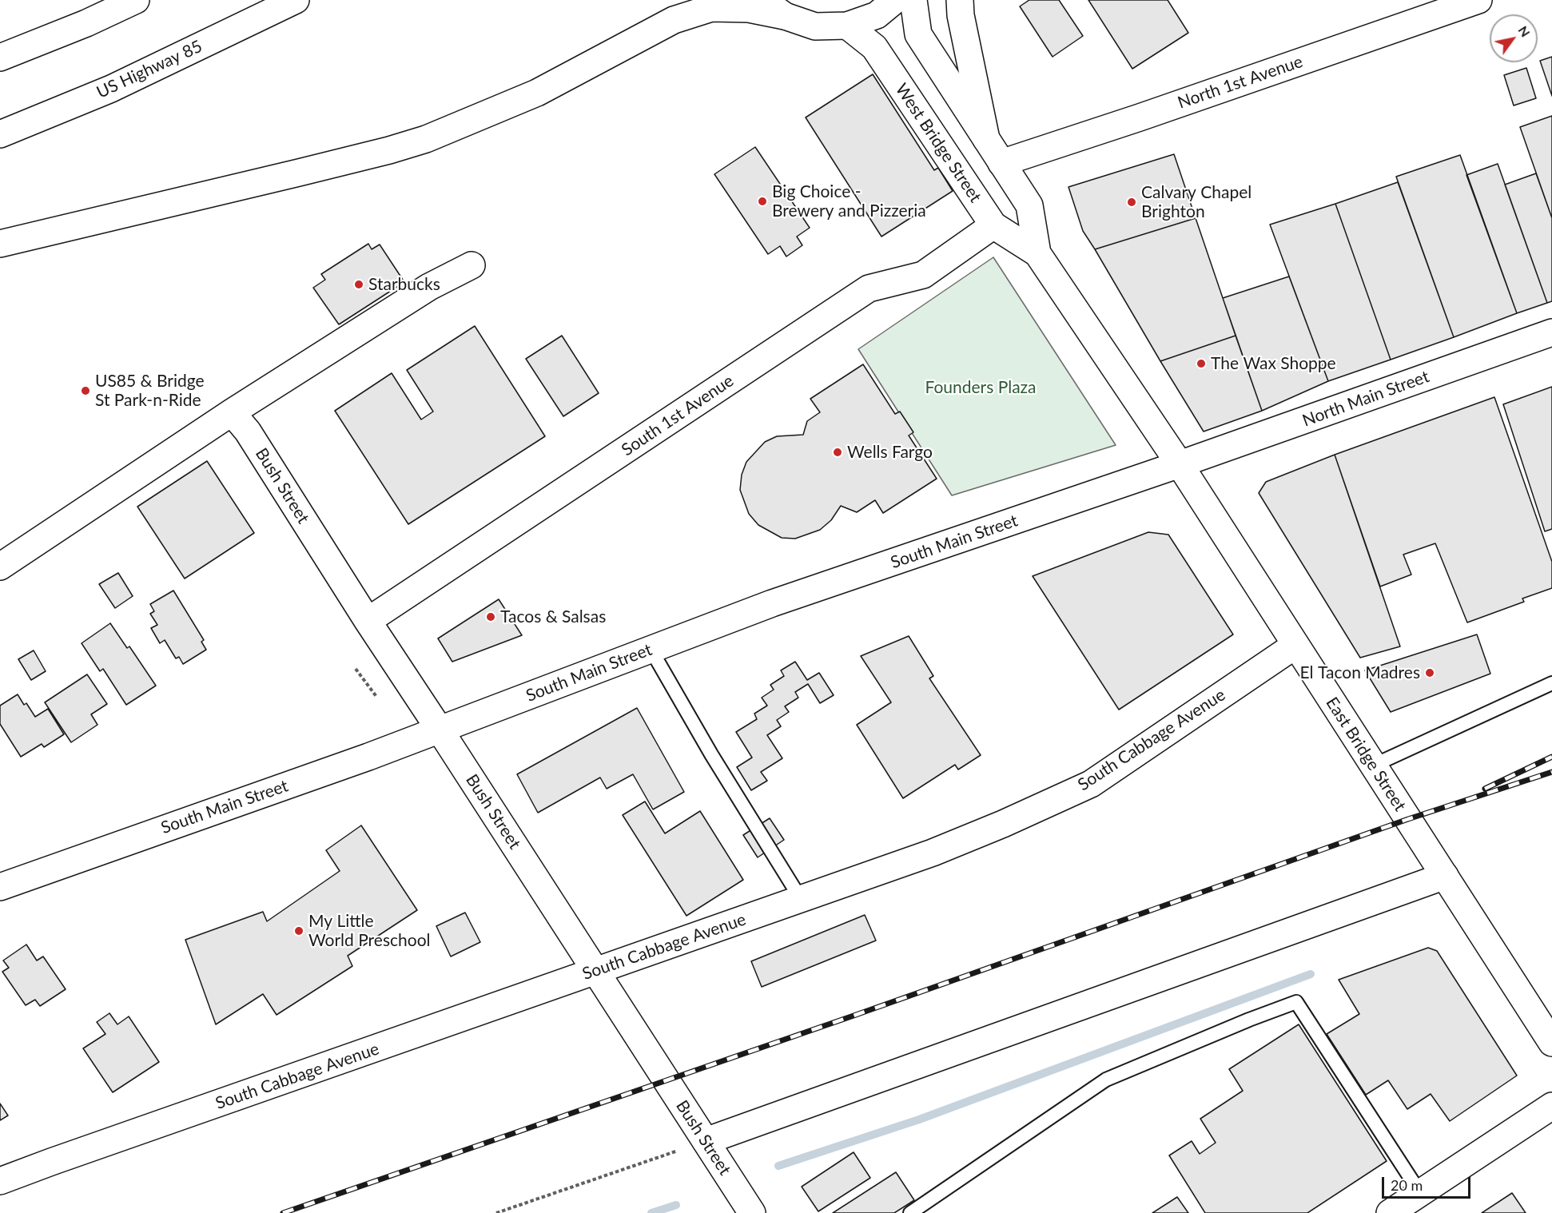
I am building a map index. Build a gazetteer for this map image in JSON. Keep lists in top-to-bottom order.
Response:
{
  "streets": {
    "main road": [
      "US Highway 85",
      "North 1st Avenue",
      "West Bridge Street",
      "North Main Street",
      "South 1st Avenue",
      "Bush Street",
      "South Main Street",
      "South Cabbage Avenue",
      "East Bridge Street"
    ]
  },
  "crossings": [
    ["North 1st Avenue", "West Bridge Street"],
    ["West Bridge Street", "North Main Street"],
    ["West Bridge Street", "South 1st Avenue"],
    ["West Bridge Street", "South Main Street"],
    ["West Bridge Street", "East Bridge Street"],
    ["North Main Street", "South Main Street"],
    ["North Main Street", "East Bridge Street"],
    ["South 1st Avenue", "Bush Street"],
    ["Bush Street", "South Main Street"],
    ["Bush Street", "South Cabbage Avenue"],
    ["South Main Street", "East Bridge Street"],
    ["South Cabbage Avenue", "East Bridge Street"]
  ],
  "parks": ["Founders Plaza"],
  "places": [
    "Big Choice - Brewery and Pizzeria",
    "Calvary Chapel Brighton",
    "Starbucks",
    "The Wax Shoppe",
    "US85 & Bridge St Park-n-Ride",
    "Wells Fargo",
    "Tacos & Salsas",
    "El Tacon Madres",
    "My Little World Preschool"
  ],
  "scale_bar": "20 m",
  "north": "top right"
}
